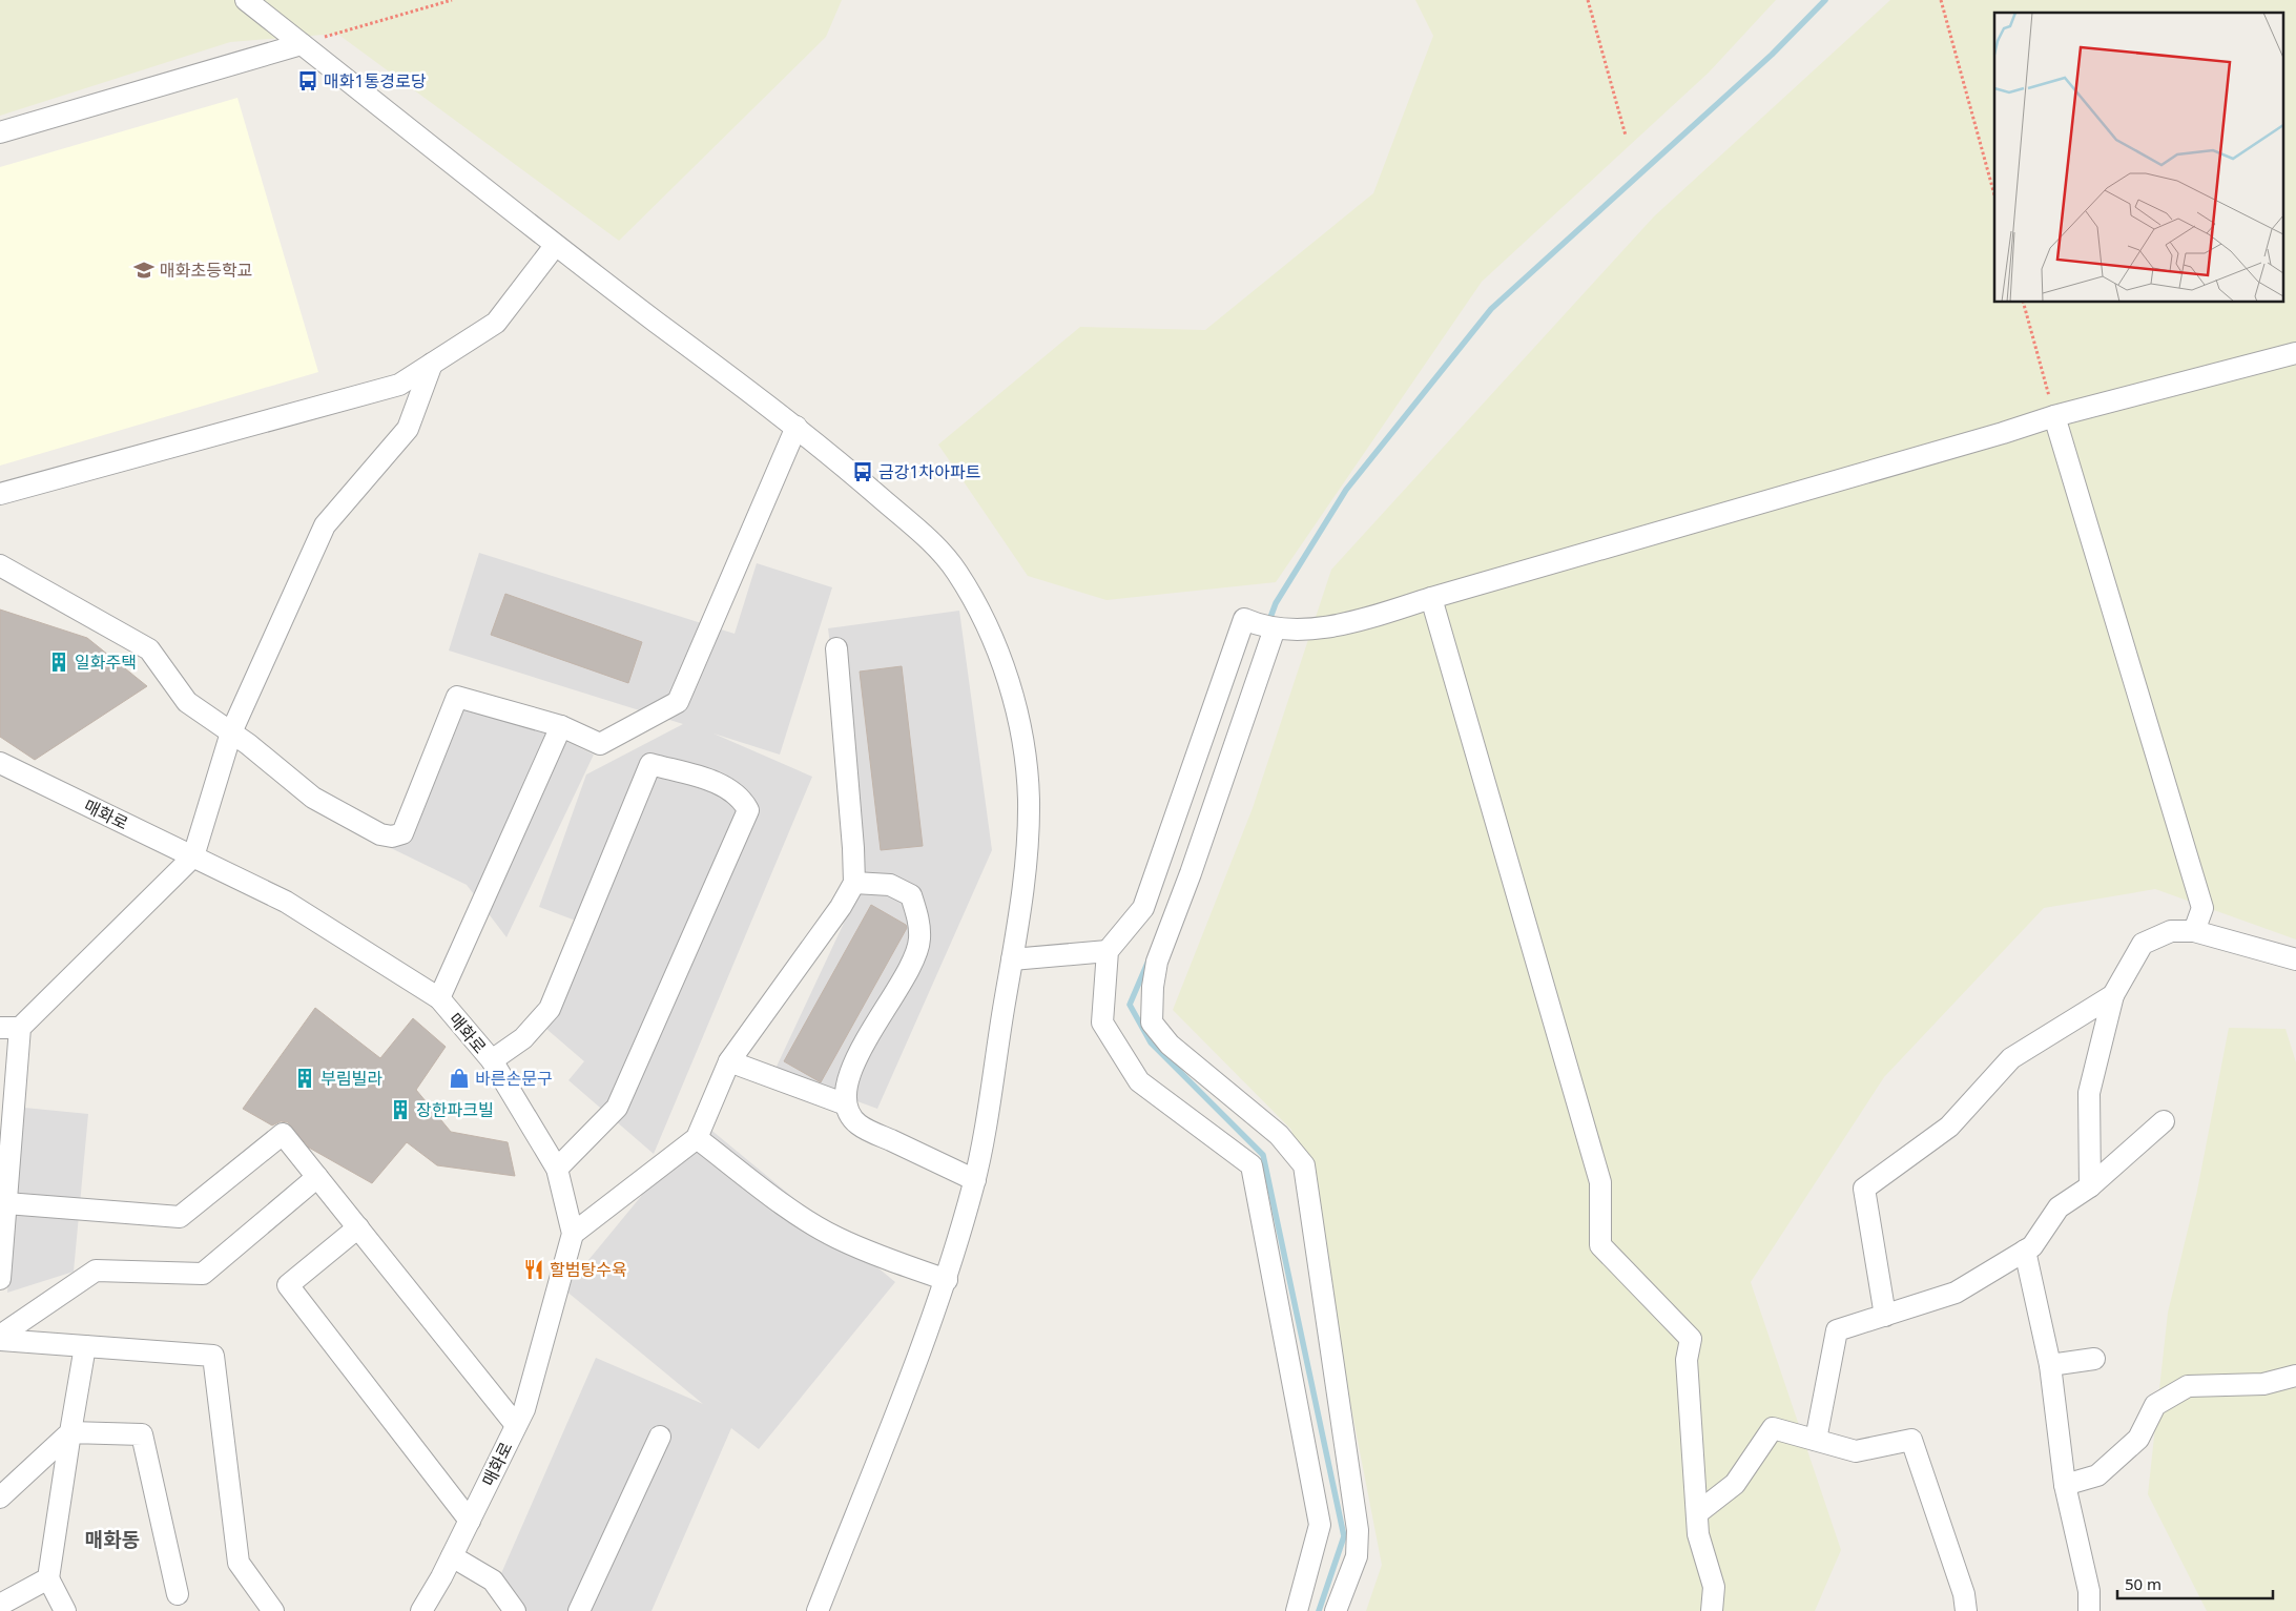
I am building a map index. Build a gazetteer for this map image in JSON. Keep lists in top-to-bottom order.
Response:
{
  "streets": {
    "street": ["매화로"]
  },
  "districts": ["매화동"],
  "places": {
    "bus stop": ["매화1통경로당", "금강1차아파트"],
    "school or university": ["매화초등학교"],
    "building": ["일화주택", "부림빌라", "장한파크빌"],
    "shop": ["바른손문구"],
    "restaurant": ["할범탕수육"]
  },
  "scale_bar": "50 m"
}
